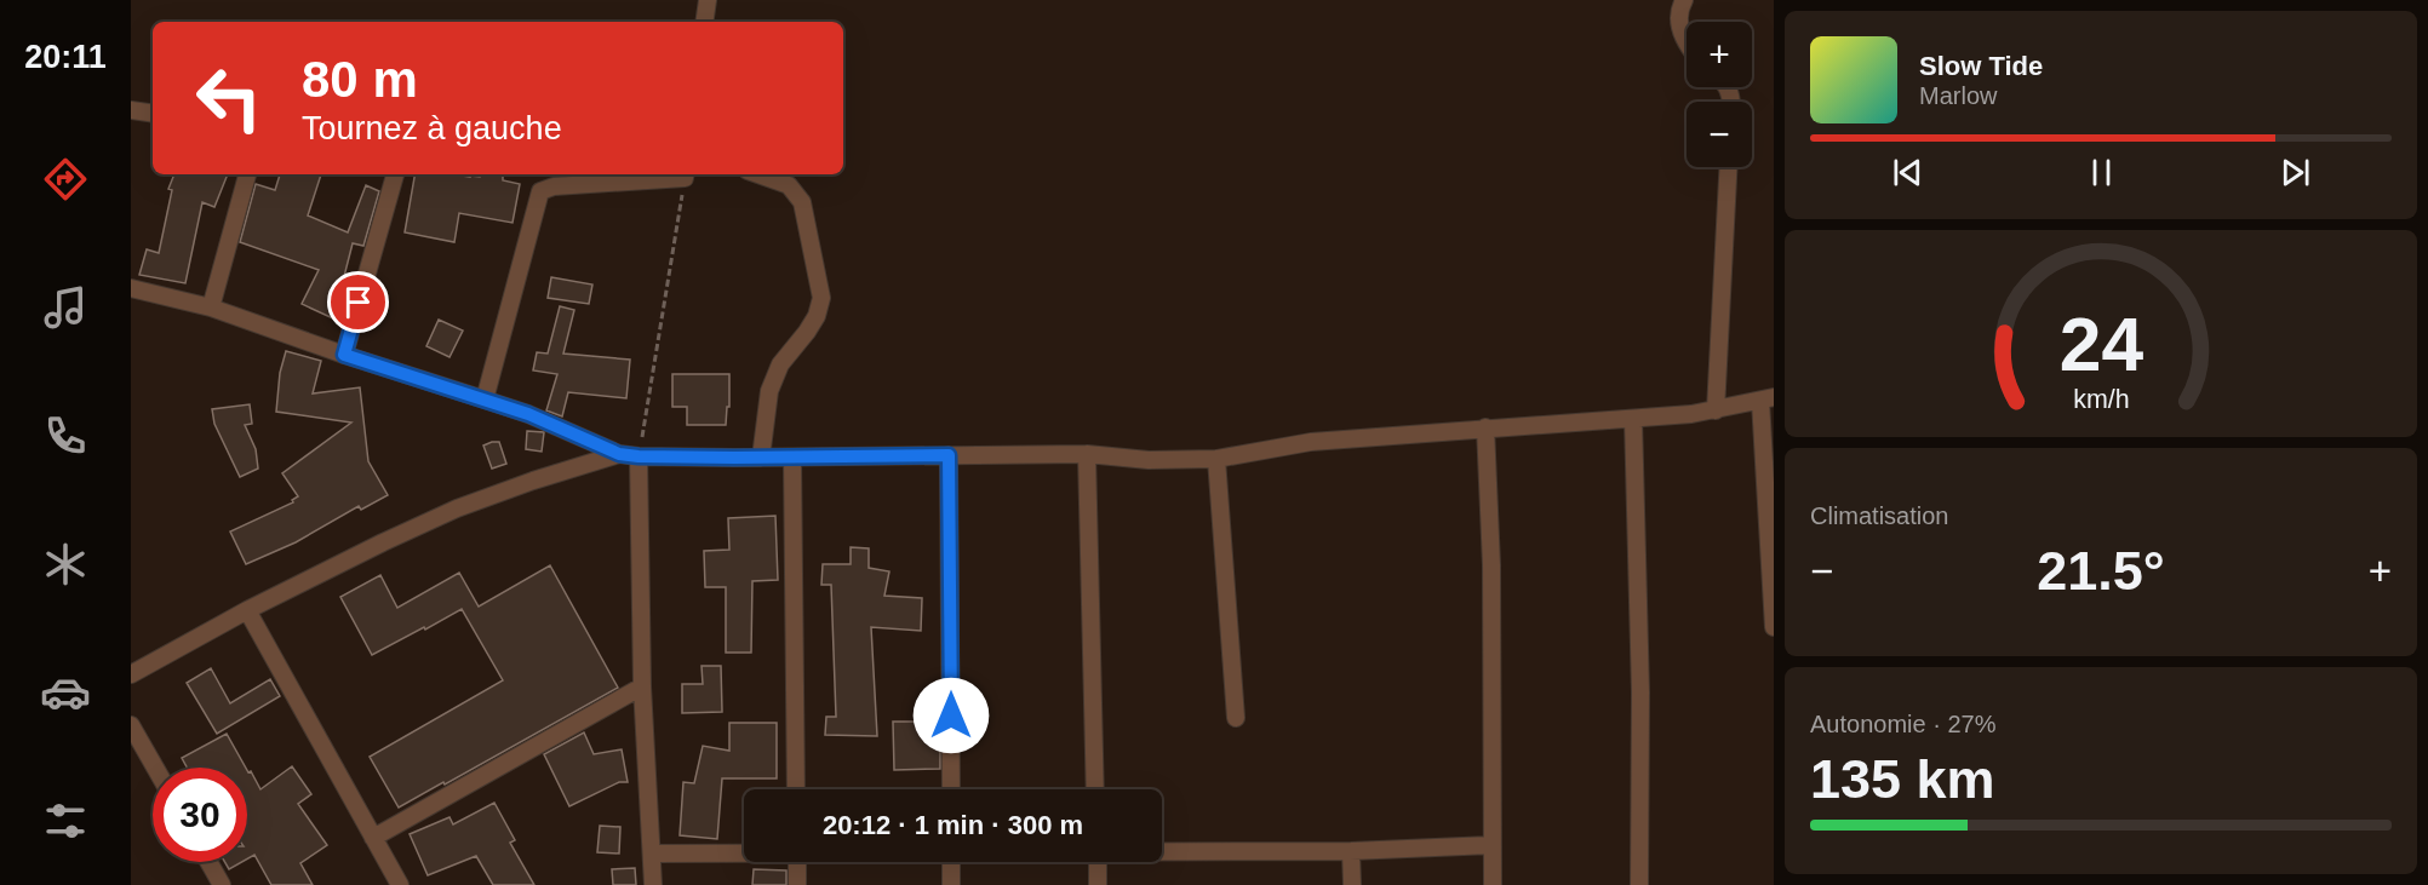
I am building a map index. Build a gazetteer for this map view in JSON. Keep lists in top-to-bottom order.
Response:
{
  "page": {
    "tabs": "20:11",
    "map_buttons": ["+", "−"],
    "turn": ["80 m", "Tournez à gauche"],
    "song": ["Slow Tide", "Marlow"],
    "tile": [
      "Climatisation",
      ["Autonomie · 27%", "135 km"]
    ],
    "heat": ["−", "21.5°", "+"],
    "limit": "30",
    "trip": "20:12 · 1 min · 300 m",
    "gauge": ["24", "km/h"]
  }
}
